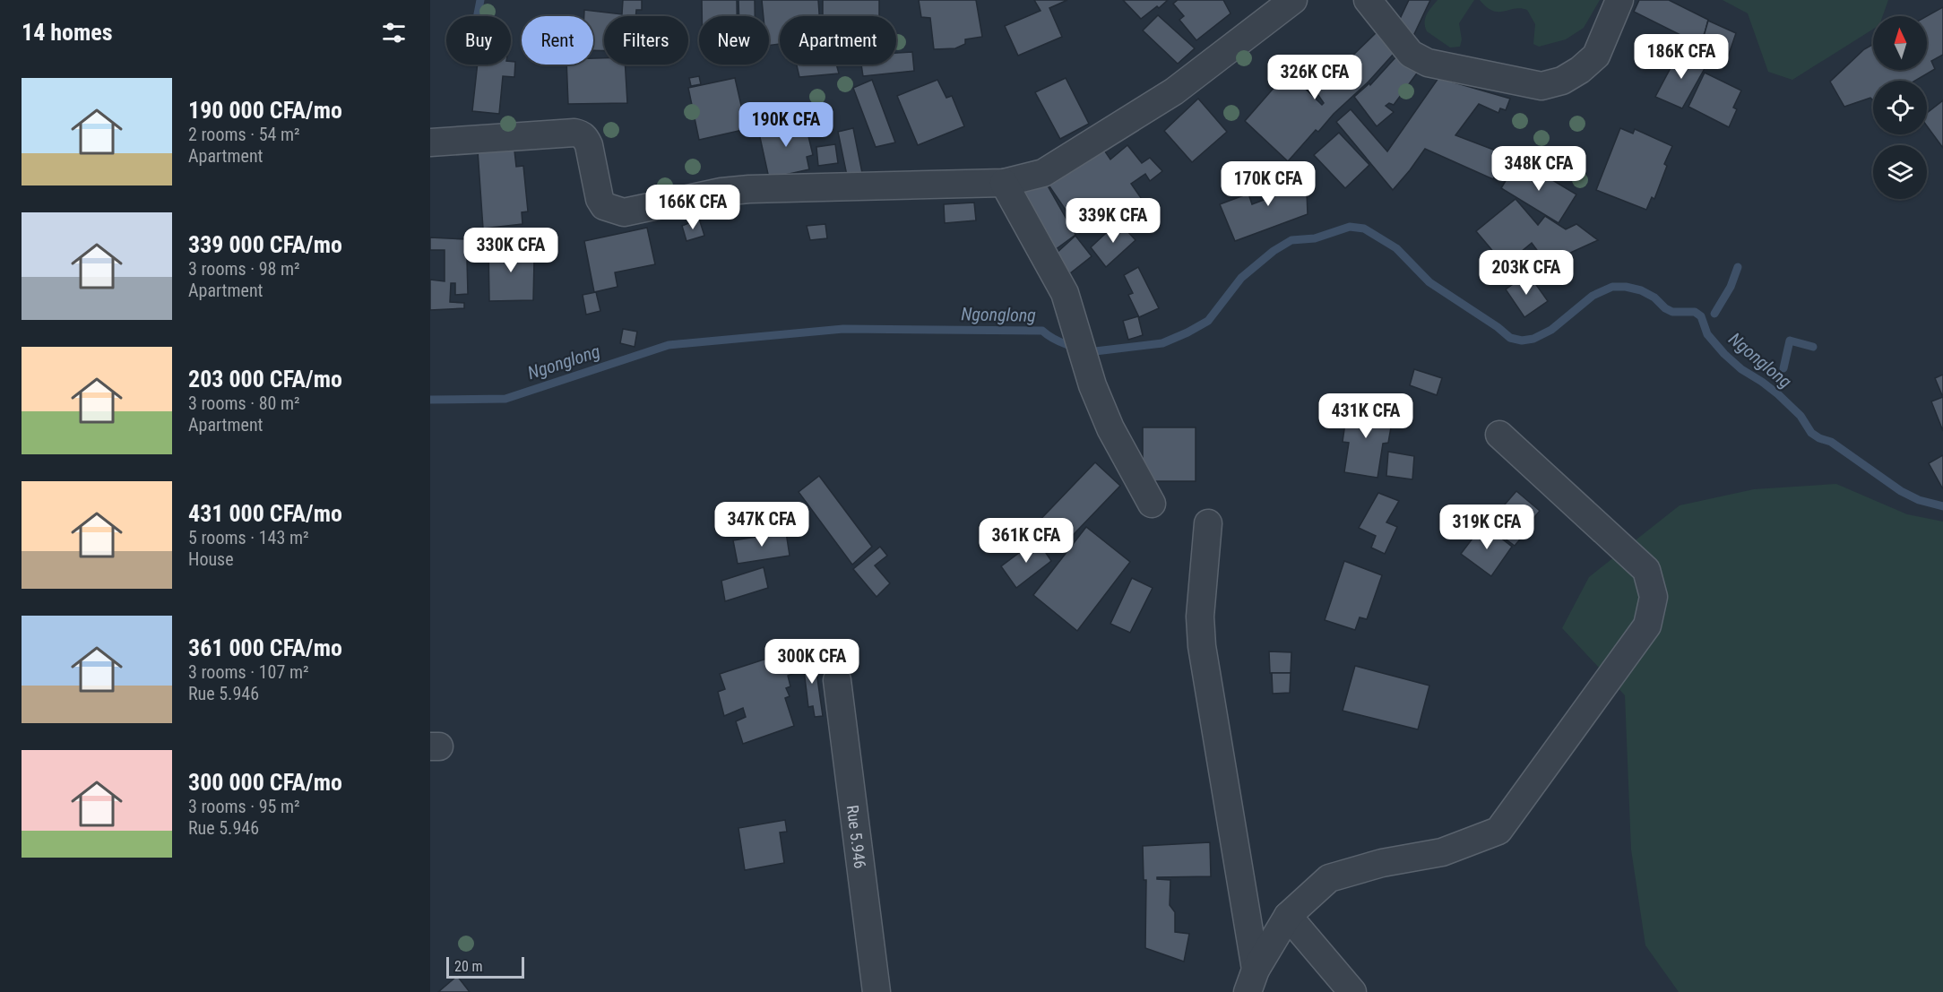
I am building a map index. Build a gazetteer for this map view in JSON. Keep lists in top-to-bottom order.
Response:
{
  "streets": {
    "street": ["Rue 5.946"]
  },
  "water": ["Ngonglong"],
  "scale_bar": "20 m",
  "north": "top",
  "page": {
    "heading": "14 homes",
    "chip": [
      "Buy",
      "Rent",
      "Filters",
      "New",
      "Apartment"
    ],
    "price": [
      "186K CFA",
      "326K CFA",
      "190K CFA",
      "348K CFA",
      "170K CFA",
      "166K CFA",
      "339K CFA",
      "330K CFA",
      "203K CFA",
      "431K CFA",
      "347K CFA",
      "319K CFA",
      "361K CFA",
      "300K CFA"
    ],
    "list": [
      {
        "name": "190 000 CFA/mo",
        "note": "2 rooms · 54 m² · Apartment"
      },
      {
        "name": "339 000 CFA/mo",
        "note": "3 rooms · 98 m² · Apartment"
      },
      {
        "name": "203 000 CFA/mo",
        "note": "3 rooms · 80 m² · Apartment"
      },
      {
        "name": "431 000 CFA/mo",
        "note": "5 rooms · 143 m² · House"
      },
      {
        "name": "361 000 CFA/mo",
        "note": "3 rooms · 107 m² · Rue 5.946"
      },
      {
        "name": "300 000 CFA/mo",
        "note": "3 rooms · 95 m² · Rue 5.946"
      }
    ],
    "scale": "20 m"
  }
}
